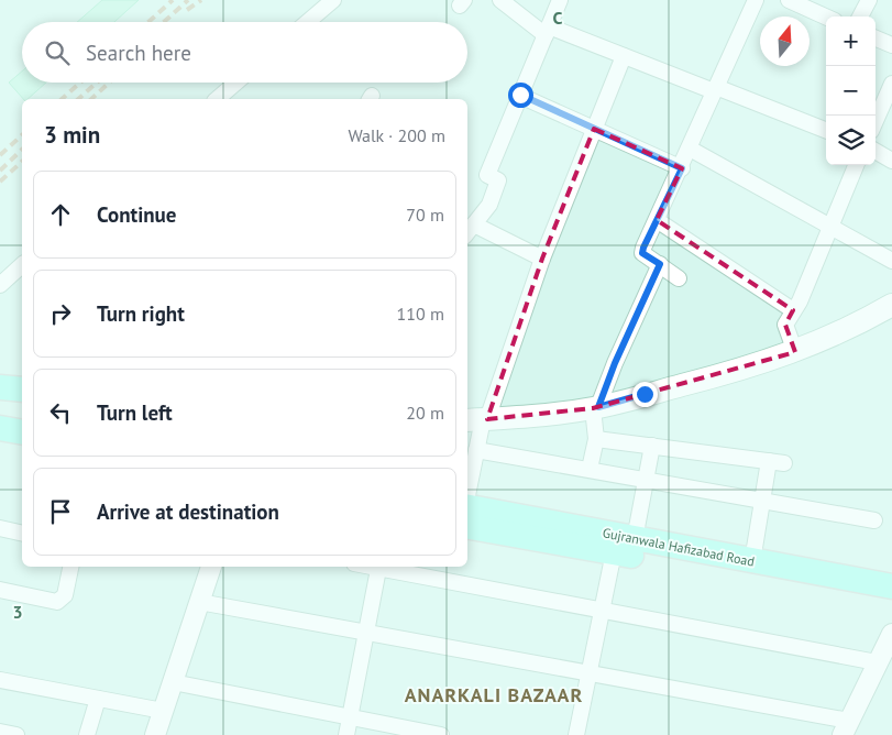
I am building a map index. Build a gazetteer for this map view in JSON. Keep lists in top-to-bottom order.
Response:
{
  "streets": {
    "main road": ["Gujranwala Hafizabad Road"]
  },
  "districts": ["ANARKALI BAZAAR"],
  "north": "top",
  "page": {
    "map_buttons": ["+", "−"],
    "search": "Search here",
    "heading": ["3 min", "Walk · 200 m"],
    "list": [
      ["Continue", "70 m"],
      ["Turn right", "110 m"],
      ["Turn left", "20 m"],
      "Arrive at destination"
    ]
  },
  "grid": {
    "columns": ["C"],
    "rows": ["3"]
  }
}
